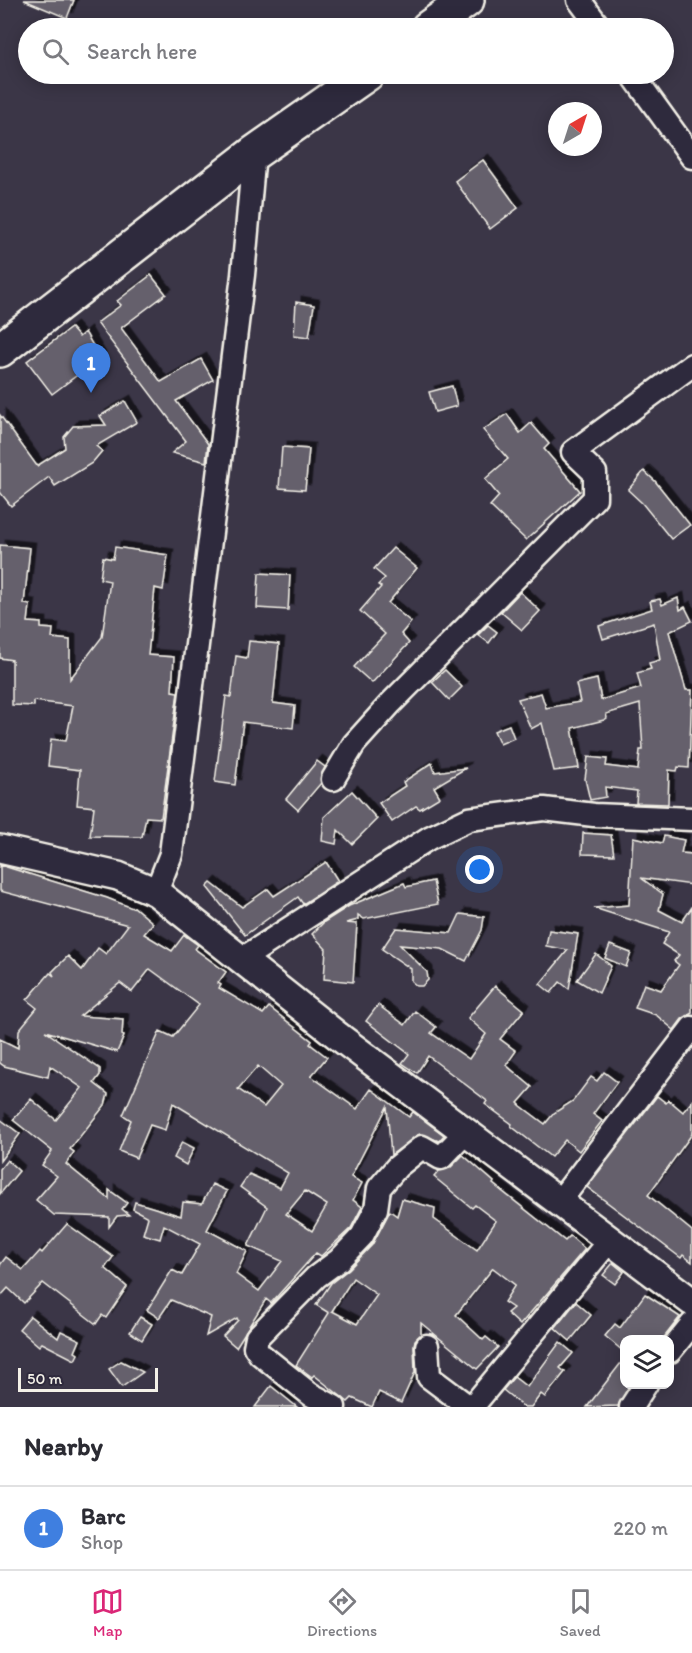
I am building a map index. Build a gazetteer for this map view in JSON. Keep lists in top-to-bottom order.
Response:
{
  "scale_bar": "50 m",
  "north": "top right",
  "page": {
    "search": "Search here",
    "pins": "1",
    "scale": "50 m",
    "heading": "Nearby",
    "list": [
      {
        "mark": "1",
        "name": "Barc",
        "note": "Shop",
        "value": "220 m"
      }
    ],
    "nav": ["Map", "Directions", "Saved"]
  }
}
